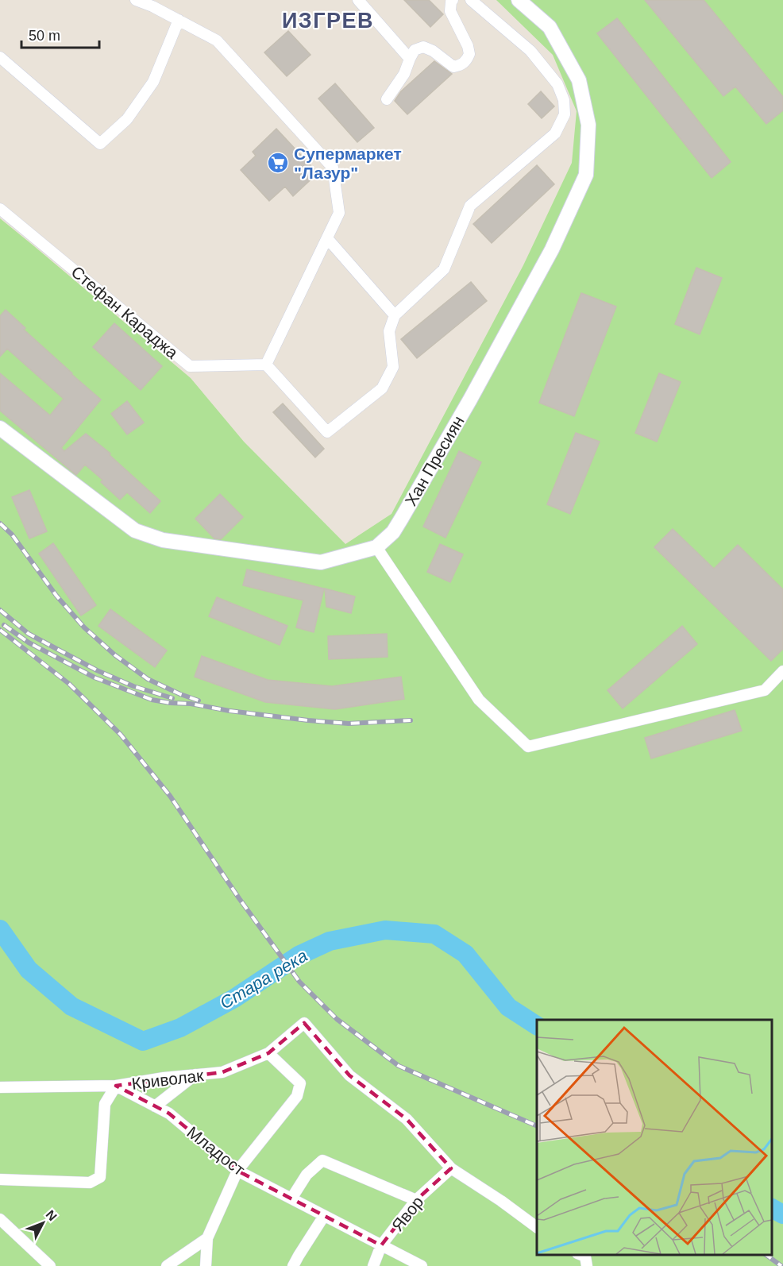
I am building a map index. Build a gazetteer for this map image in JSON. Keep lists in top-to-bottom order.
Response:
{
  "streets": {
    "street": [
      "Стефан Караджа",
      "Хан Пресиян",
      "Криволак",
      "Младост",
      "Явор"
    ]
  },
  "crossings": [
    ["Криволак", "Младост"],
    ["Младост", "Явор"]
  ],
  "districts": ["ИЗГРЕВ"],
  "water": ["Стара река"],
  "places": {
    "supermarket": ["Супермаркет \"Лазур\""]
  },
  "scale_bar": "50 m",
  "north": "top right"
}
